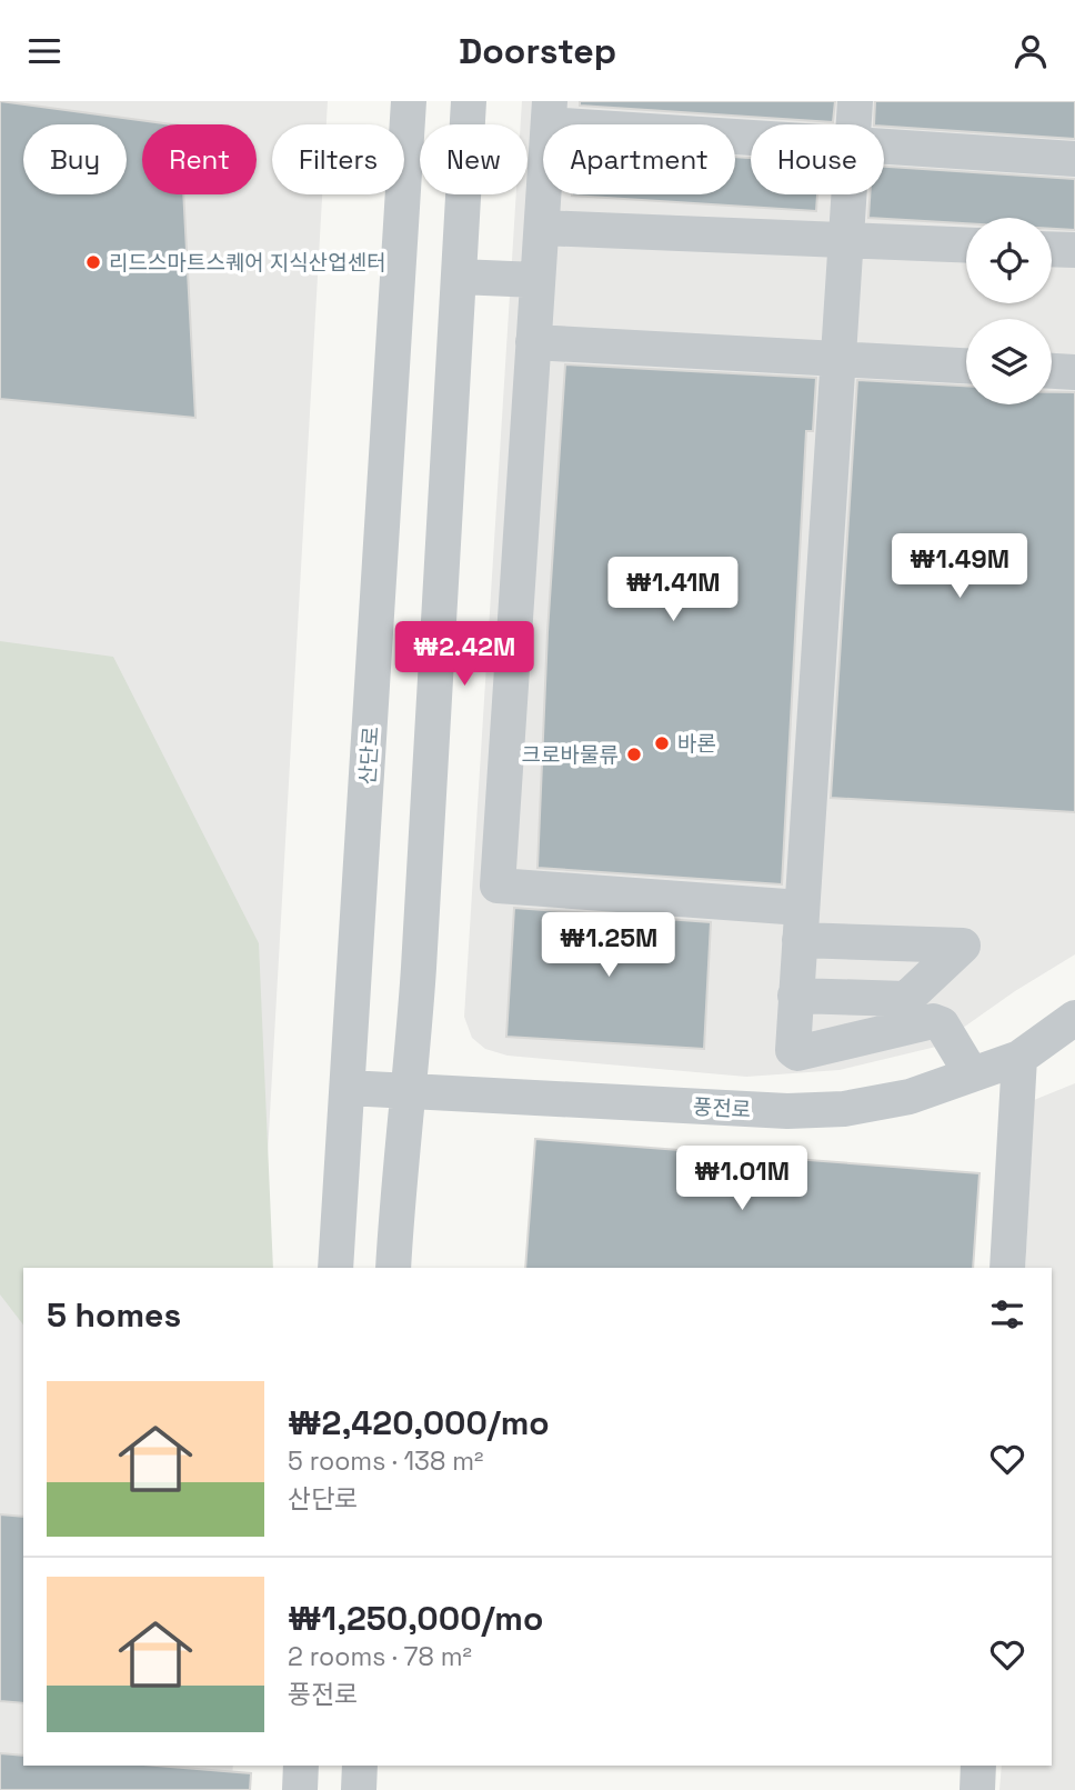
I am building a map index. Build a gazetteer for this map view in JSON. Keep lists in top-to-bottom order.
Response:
{
  "streets": {
    "street": ["산단로", "풍전로"]
  },
  "crossings": [
    ["산단로", "풍전로"]
  ],
  "places": ["리드스마트스퀘어 지식산업센터", "바론", "크로바물류"],
  "page": {
    "header": "Doorstep",
    "chip": [
      "Buy",
      "Rent",
      "Filters",
      "New",
      "Apartment",
      "House"
    ],
    "price": [
      "₩1.49M",
      "₩1.41M",
      "₩2.42M",
      "₩1.25M",
      "₩1.01M"
    ],
    "heading": "5 homes",
    "list": [
      {
        "name": "₩2,420,000/mo",
        "note": "5 rooms · 138 m² · 산단로"
      },
      {
        "name": "₩1,250,000/mo",
        "note": "2 rooms · 78 m² · 풍전로"
      }
    ]
  }
}
